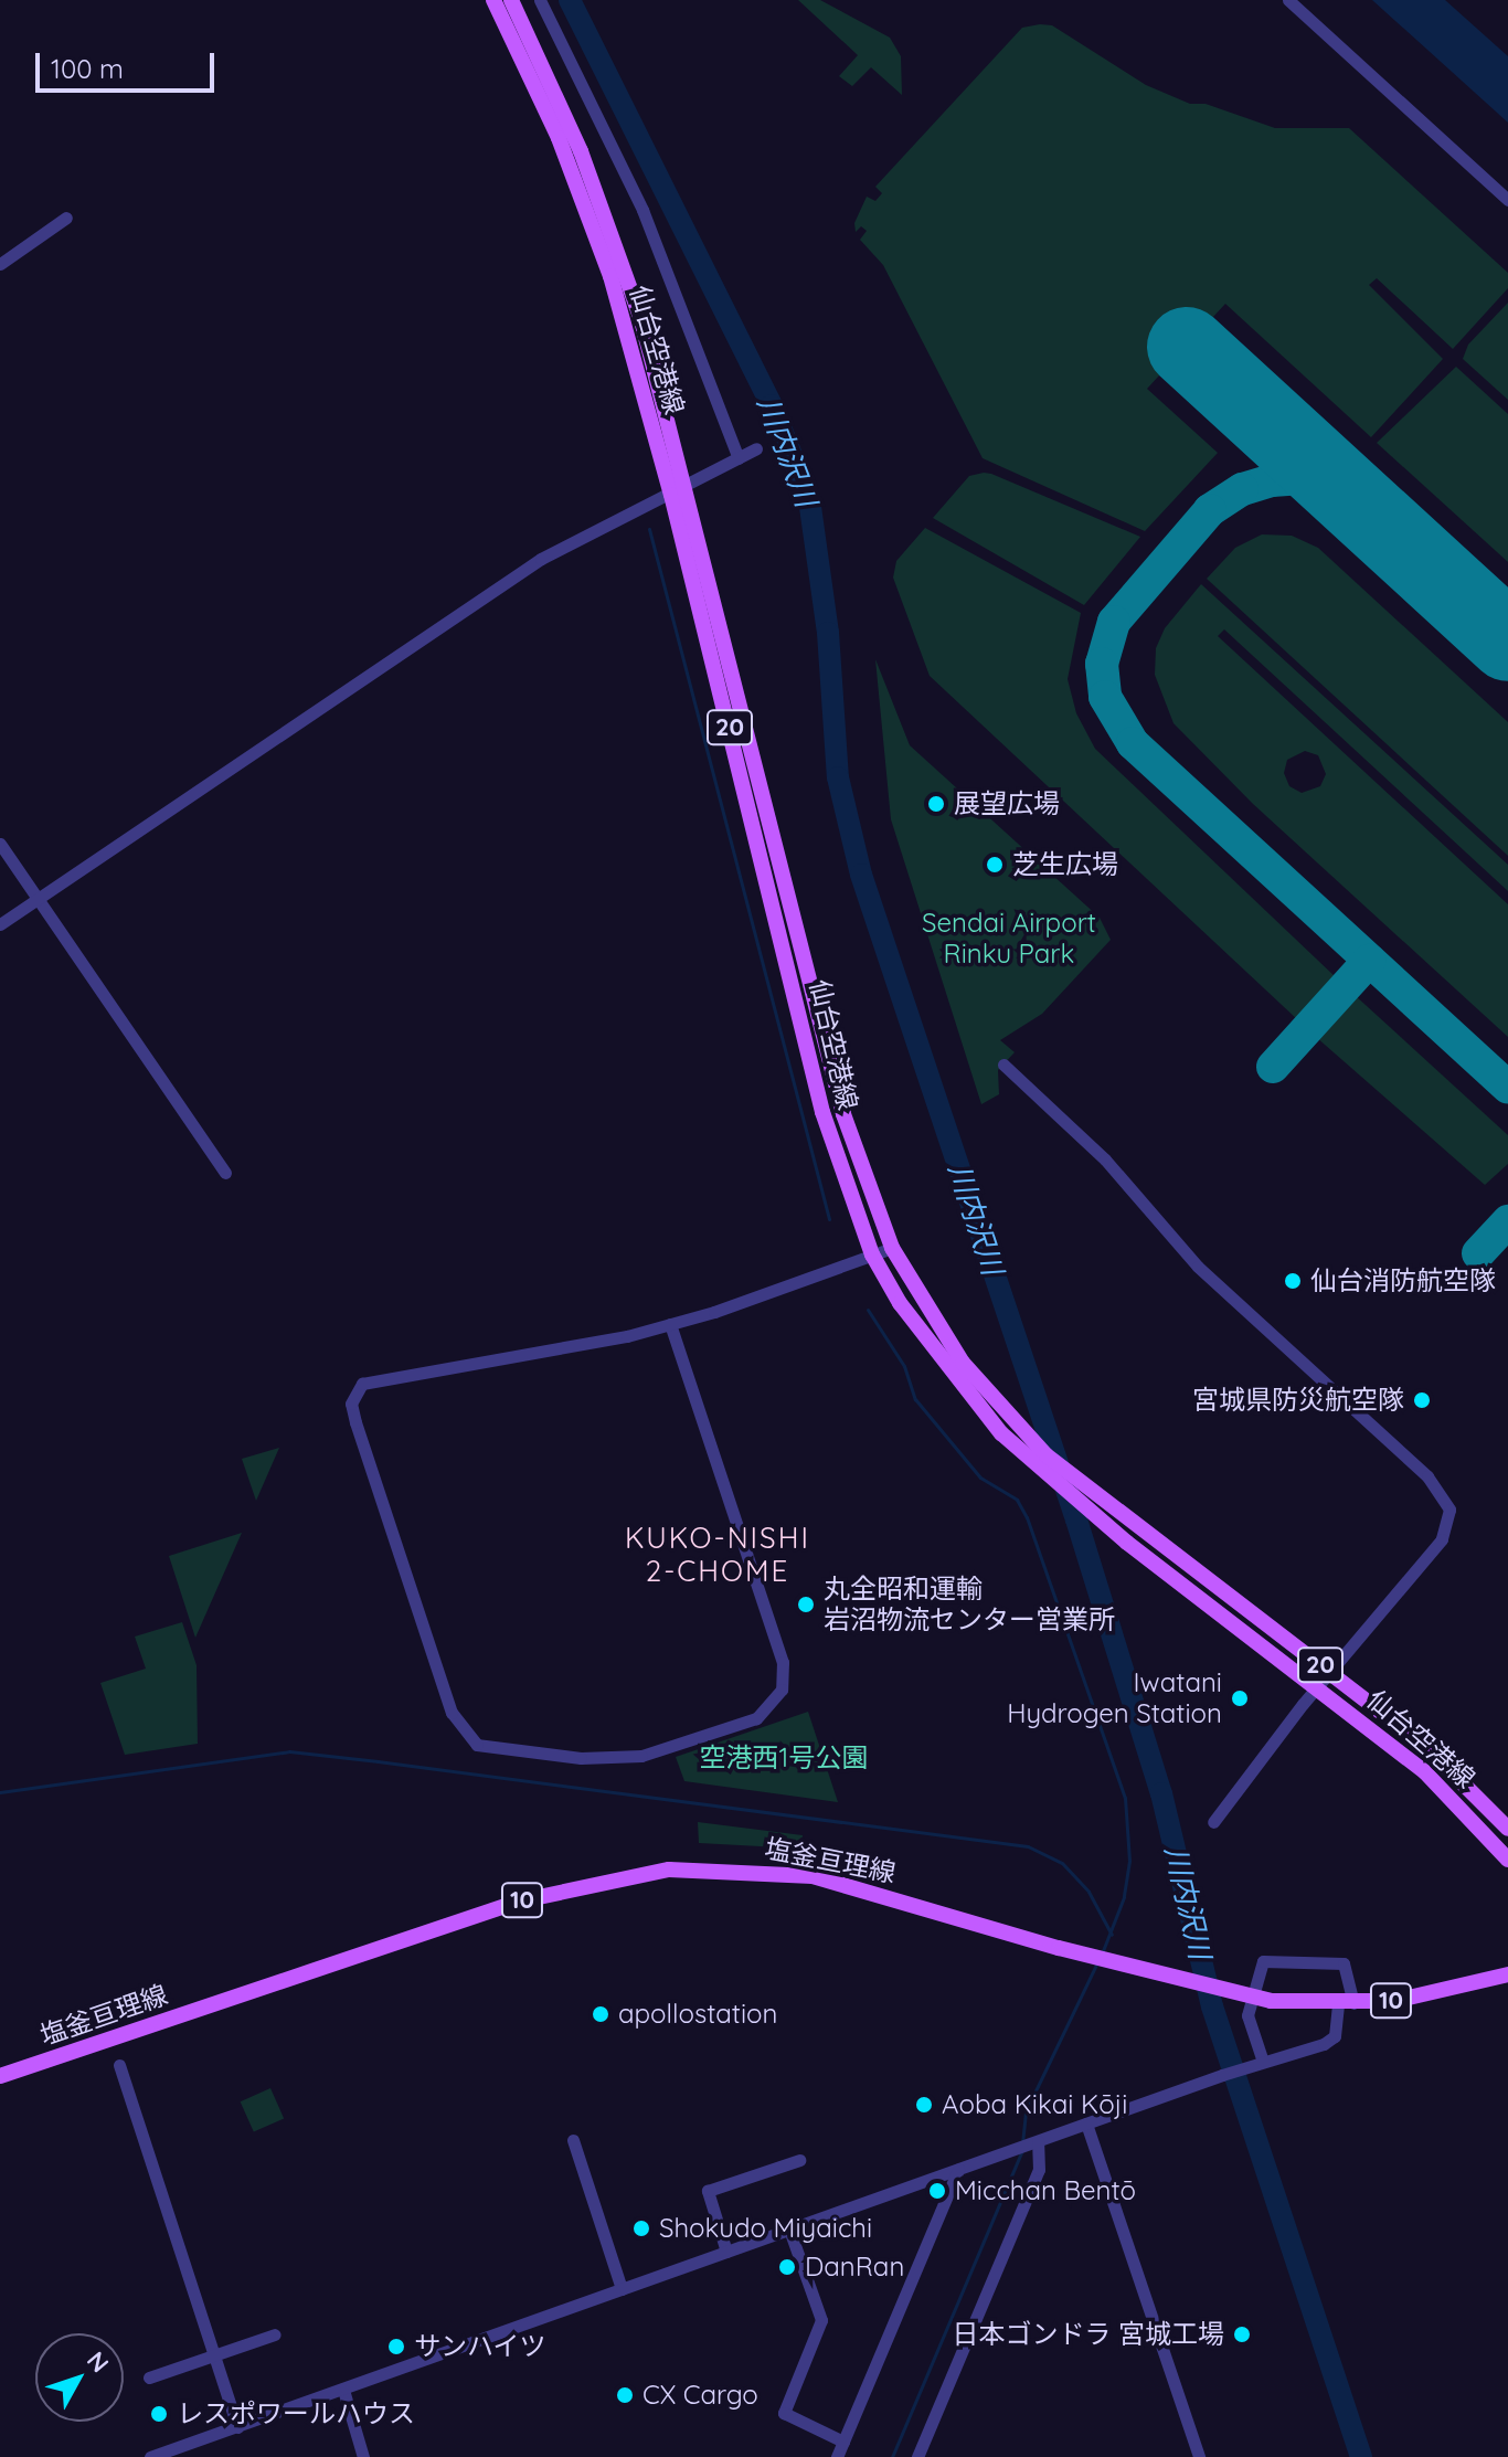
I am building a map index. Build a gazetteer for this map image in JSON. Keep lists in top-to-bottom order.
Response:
{
  "streets": {
    "main road": [
      "仙台空港線",
      "20",
      "塩釜亘理線",
      "10"
    ]
  },
  "districts": ["KUKO-NISHI 2-CHOME"],
  "water": ["川内沢川"],
  "parks": ["Sendai Airport Rinku Park", "空港西1号公園"],
  "places": [
    "展望広場",
    "芝生広場",
    "仙台消防航空隊",
    "宮城県防災航空隊",
    "丸全昭和運輸 岩沼物流センター営業所",
    "Iwatani Hydrogen Station",
    "apollostation",
    "Aoba Kikai Kōji",
    "Micchan Bentō",
    "Shokudo Miyaichi",
    "DanRan",
    "日本ゴンドラ 宮城工場",
    "サンハイツ",
    "CX Cargo",
    "レスポワールハウス"
  ],
  "scale_bar": "100 m",
  "north": "top right"
}
